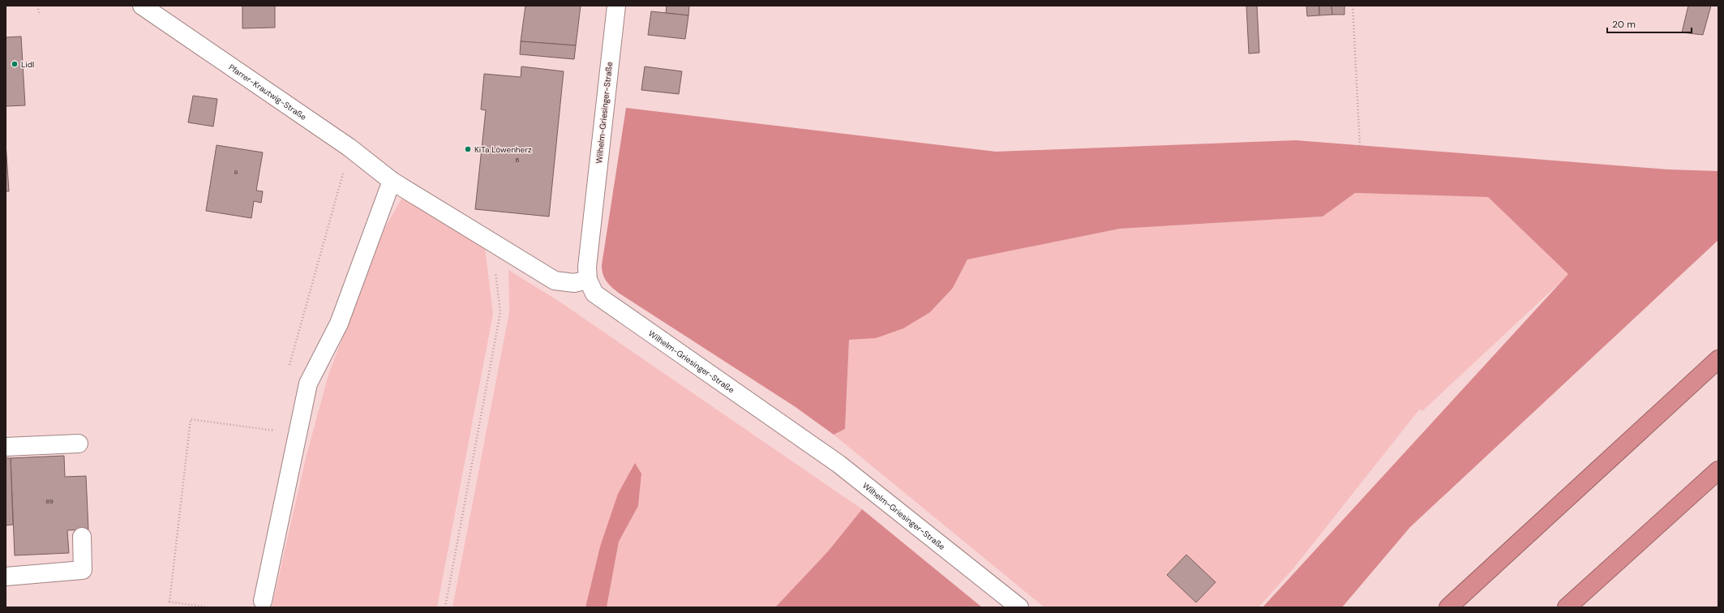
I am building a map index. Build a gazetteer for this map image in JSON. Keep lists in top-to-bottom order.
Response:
{
  "streets": {
    "street": ["Pfarrer-Krautwig-Straße", "Wilhelm-Griesinger-Straße"]
  },
  "crossings": [
    ["Pfarrer-Krautwig-Straße", "Wilhelm-Griesinger-Straße"]
  ],
  "places": ["Lidl", "KiTa Löwenherz"],
  "house_numbers": ["6", "8", "89"],
  "scale_bar": "20 m"
}
